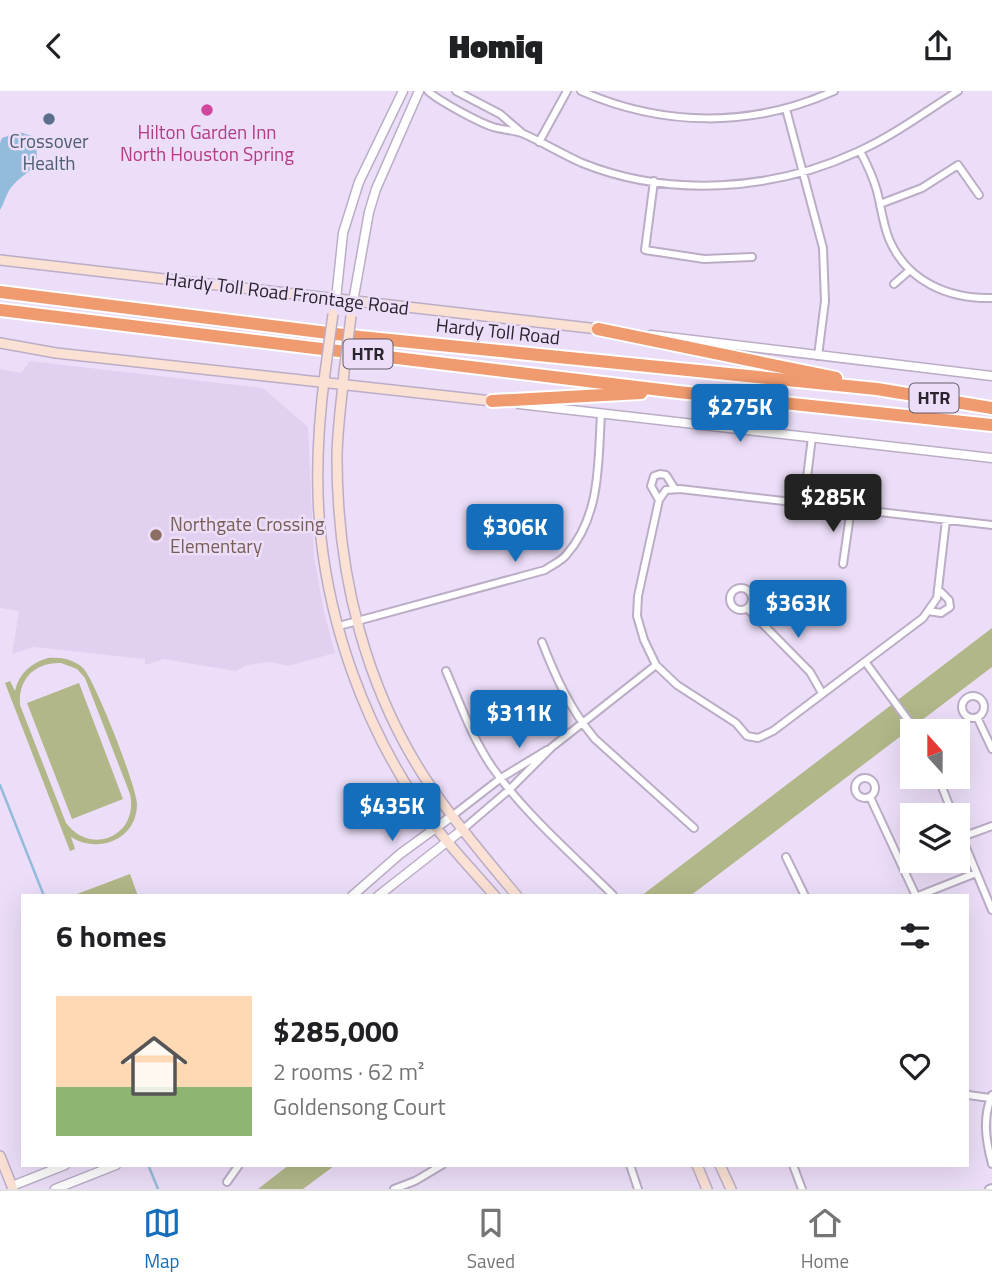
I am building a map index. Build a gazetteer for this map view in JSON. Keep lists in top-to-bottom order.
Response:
{
  "streets": {
    "highway": ["Hardy Toll Road", "HTR"],
    "main road": ["Hardy Toll Road Frontage Road"]
  },
  "places": ["Hilton Garden Inn North Houston Spring", "Crossover Health", "Northgate Crossing Elementary"],
  "north": "top",
  "page": {
    "header": "Homiq",
    "price": [
      "$275K",
      "$285K",
      "$306K",
      "$363K",
      "$311K",
      "$435K"
    ],
    "heading": "6 homes",
    "list": [
      {
        "name": "$285,000",
        "note": "2 rooms · 62 m² · Goldensong Court"
      }
    ],
    "tabs": ["Map", "Saved", "Home"]
  }
}
